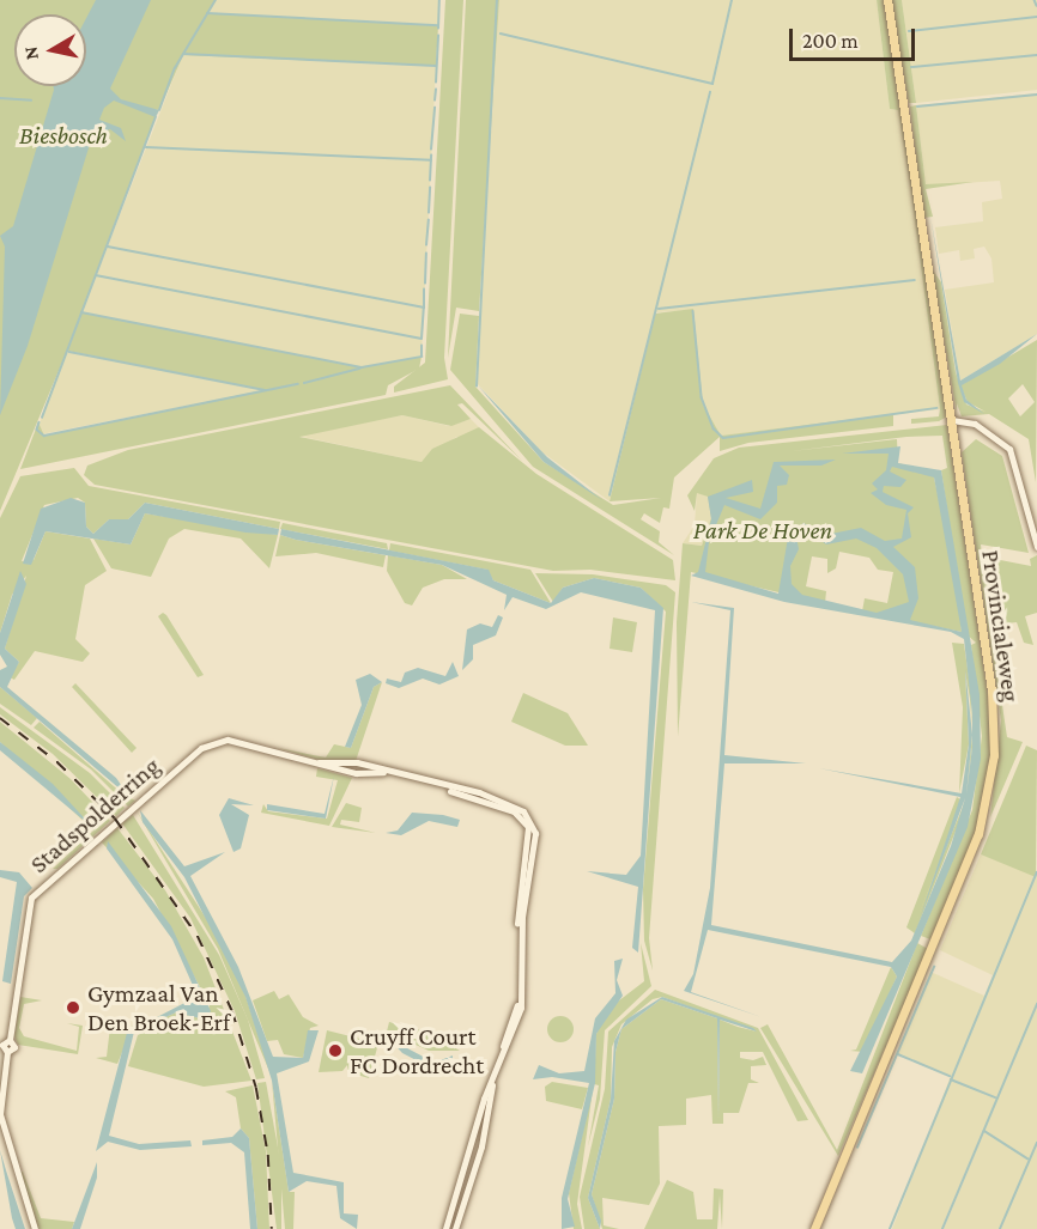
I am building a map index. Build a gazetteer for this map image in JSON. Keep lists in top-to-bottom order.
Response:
{
  "streets": {
    "main road": ["Provincialeweg"],
    "street": ["Stadspolderring"]
  },
  "parks": ["Biesbosch", "Park De Hoven"],
  "places": ["Gymzaal Van Den Broek-Erf", "Cruyff Court FC Dordrecht"],
  "scale_bar": "200 m",
  "north": "left"
}
